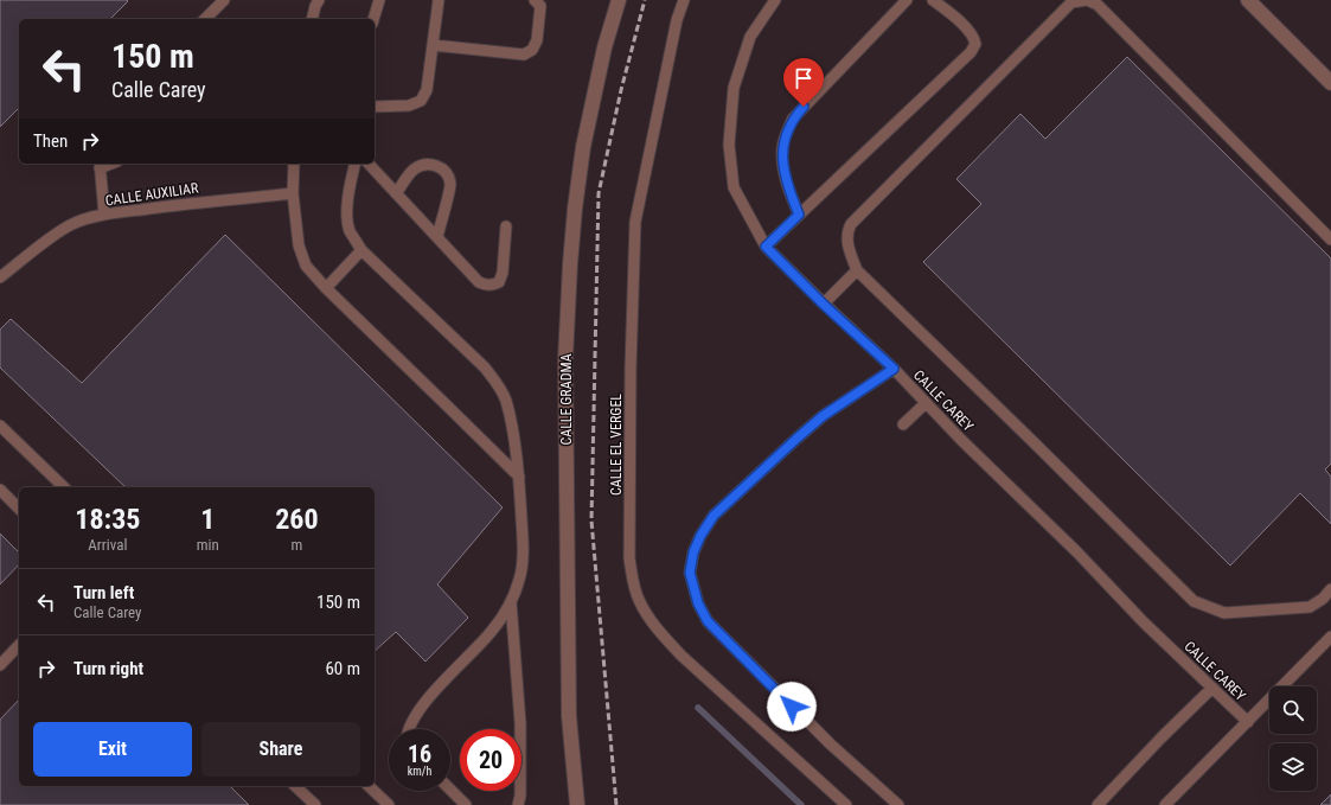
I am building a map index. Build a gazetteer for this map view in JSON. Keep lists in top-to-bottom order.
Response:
{
  "streets": {
    "street": ["CALLE GRADMA"],
    "lane": ["CALLE AUXILIAR", "CALLE CAREY", "CALLE EL VERGEL"]
  },
  "page": {
    "turn": ["150 m", "Calle Carey"],
    "then": "Then",
    "eta": [
      "18:35",
      "Arrival",
      "1",
      "min",
      "260",
      "m"
    ],
    "list": [
      {
        "name": "Turn left",
        "note": "Calle Carey",
        "value": "150 m"
      },
      {
        "name": "Turn right",
        "value": "60 m"
      }
    ],
    "buttons": ["Exit", "Share"],
    "speed": "16 km/h",
    "limit": "20"
  }
}
